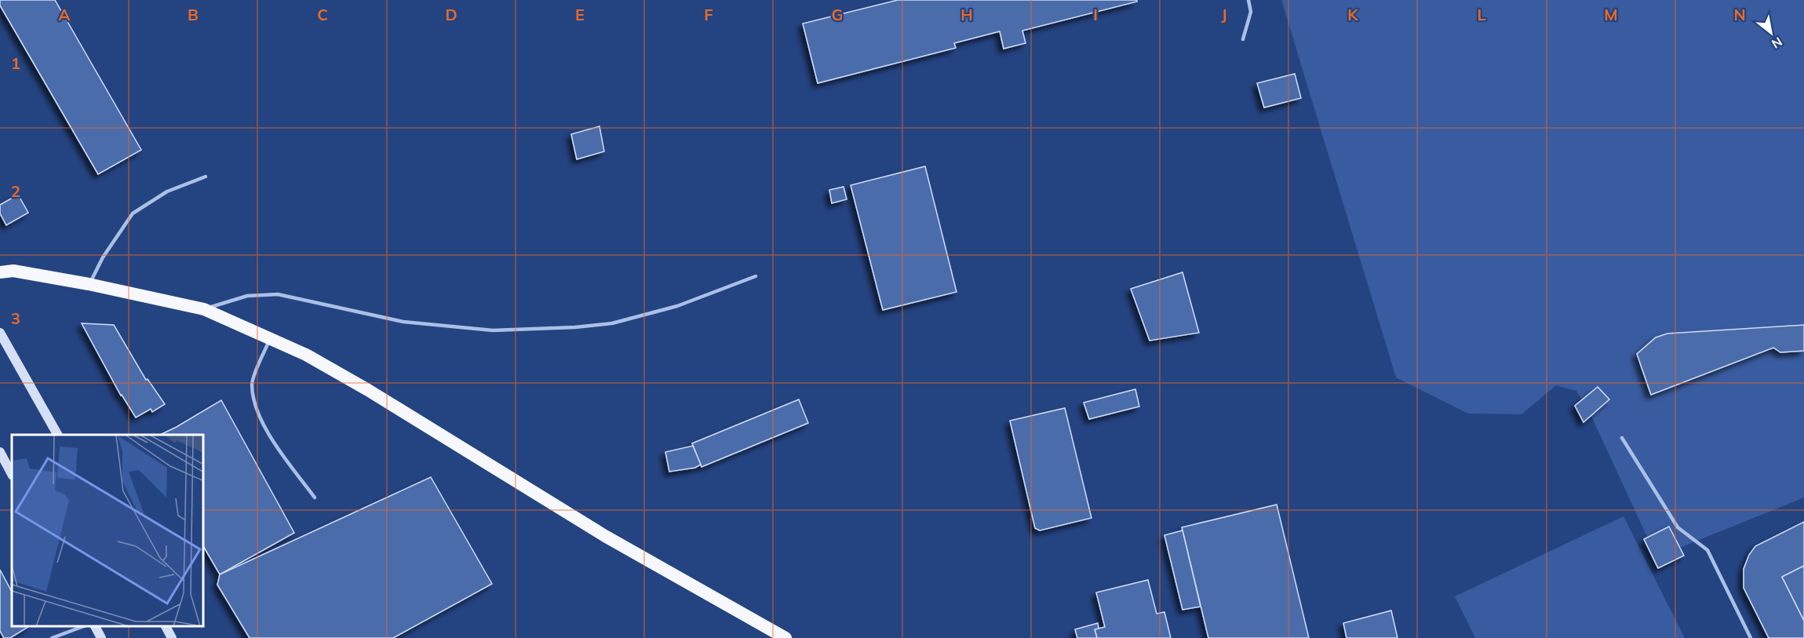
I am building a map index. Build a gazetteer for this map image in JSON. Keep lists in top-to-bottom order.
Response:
{
  "north": "bottom right",
  "grid": {
    "columns": [
      "A",
      "B",
      "C",
      "D",
      "E",
      "F",
      "G",
      "H",
      "I",
      "J",
      "K",
      "L",
      "M",
      "N"
    ],
    "rows": ["1", "2", "3"]
  }
}
